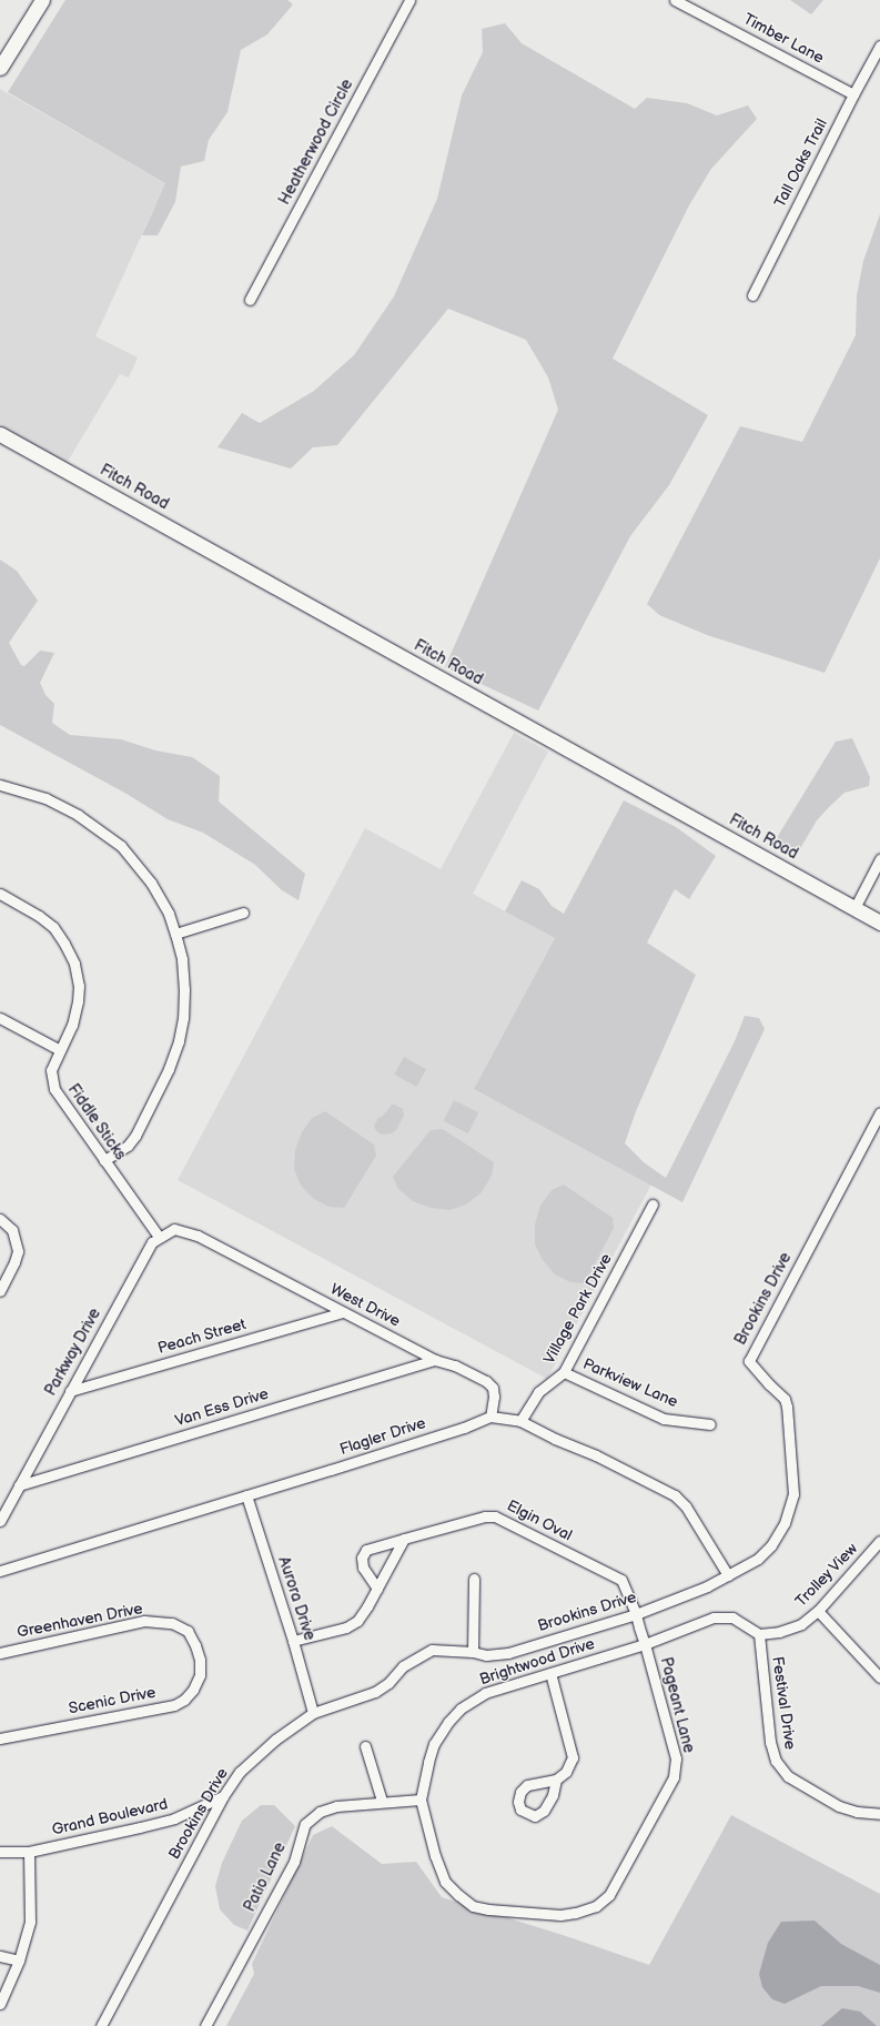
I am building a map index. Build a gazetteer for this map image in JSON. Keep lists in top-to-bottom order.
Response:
{
  "streets": {
    "street": [
      "Timber Lane",
      "Heatherwood Circle",
      "Tall Oaks Trail",
      "Fitch Road",
      "Fiddle Sticks",
      "Brookins Drive",
      "West Drive",
      "Village Park Drive",
      "Peach Street",
      "Parkway Drive",
      "Parkview Lane",
      "Van Ess Drive",
      "Flagler Drive",
      "Elgin Oval",
      "Trolley View",
      "Aurora Drive",
      "Greenhaven Drive",
      "Brightwood Drive",
      "Scenic Drive",
      "Festival Drive",
      "Pageant Lane",
      "Grand Boulevard",
      "Patio Lane"
    ]
  },
  "crossings": [
    ["Timber Lane", "Tall Oaks Trail"],
    ["Fiddle Sticks", "West Drive"],
    ["Fiddle Sticks", "Parkway Drive"],
    ["Brookins Drive", "Elgin Oval"],
    ["Brookins Drive", "Aurora Drive"],
    ["Brookins Drive", "Pageant Lane"],
    ["Brookins Drive", "Grand Boulevard"],
    ["West Drive", "Peach Street"],
    ["West Drive", "Parkway Drive"],
    ["West Drive", "Van Ess Drive"],
    ["West Drive", "Flagler Drive"],
    ["Village Park Drive", "Parkview Lane"],
    ["Peach Street", "Parkway Drive"],
    ["Parkway Drive", "Van Ess Drive"],
    ["Flagler Drive", "Aurora Drive"],
    ["Elgin Oval", "Pageant Lane"],
    ["Trolley View", "Festival Drive"],
    ["Greenhaven Drive", "Scenic Drive"],
    ["Brightwood Drive", "Pageant Lane"],
    ["Brightwood Drive", "Patio Lane"]
  ]
}
